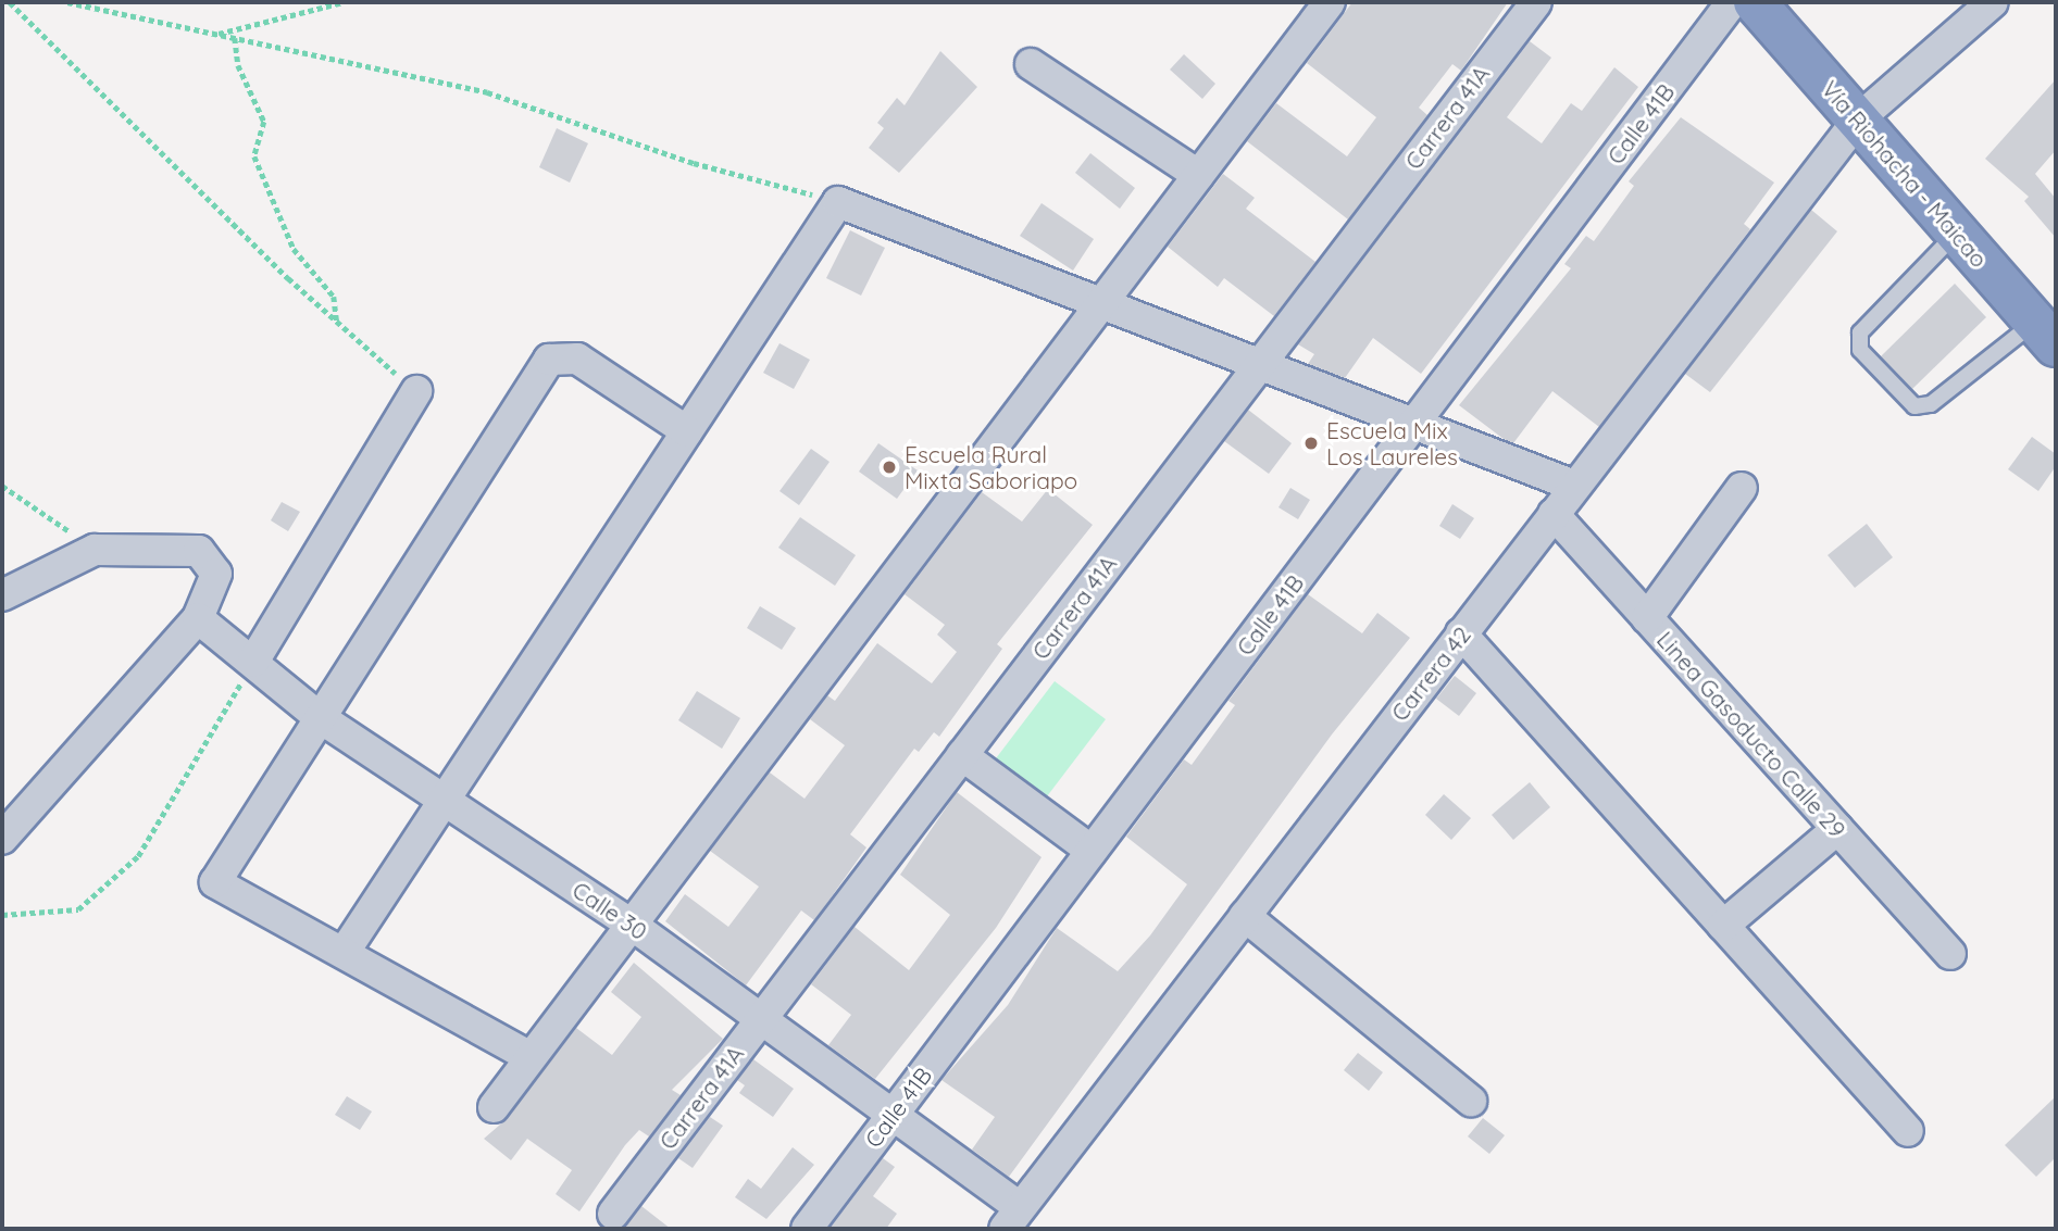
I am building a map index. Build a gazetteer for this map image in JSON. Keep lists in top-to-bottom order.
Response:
{
  "streets": {
    "highway": ["Vía Riohacha - Maicao"],
    "street": [
      "Carrera 41A",
      "Calle 41B",
      "Carrera 42",
      "Linea Gasoducto Calle 29",
      "Calle 30"
    ]
  },
  "crossings": [
    ["Carrera 41A", "Calle 30"],
    ["Calle 41B", "Calle 30"],
    ["Vía Riohacha - Maicao", "Carrera 42"],
    ["Carrera 42", "Linea Gasoducto Calle 29"],
    ["Carrera 42", "Calle 30"]
  ],
  "places": ["Escuela Mix Los Laureles", "Escuela Rural Mixta Saboriapo"]
}
